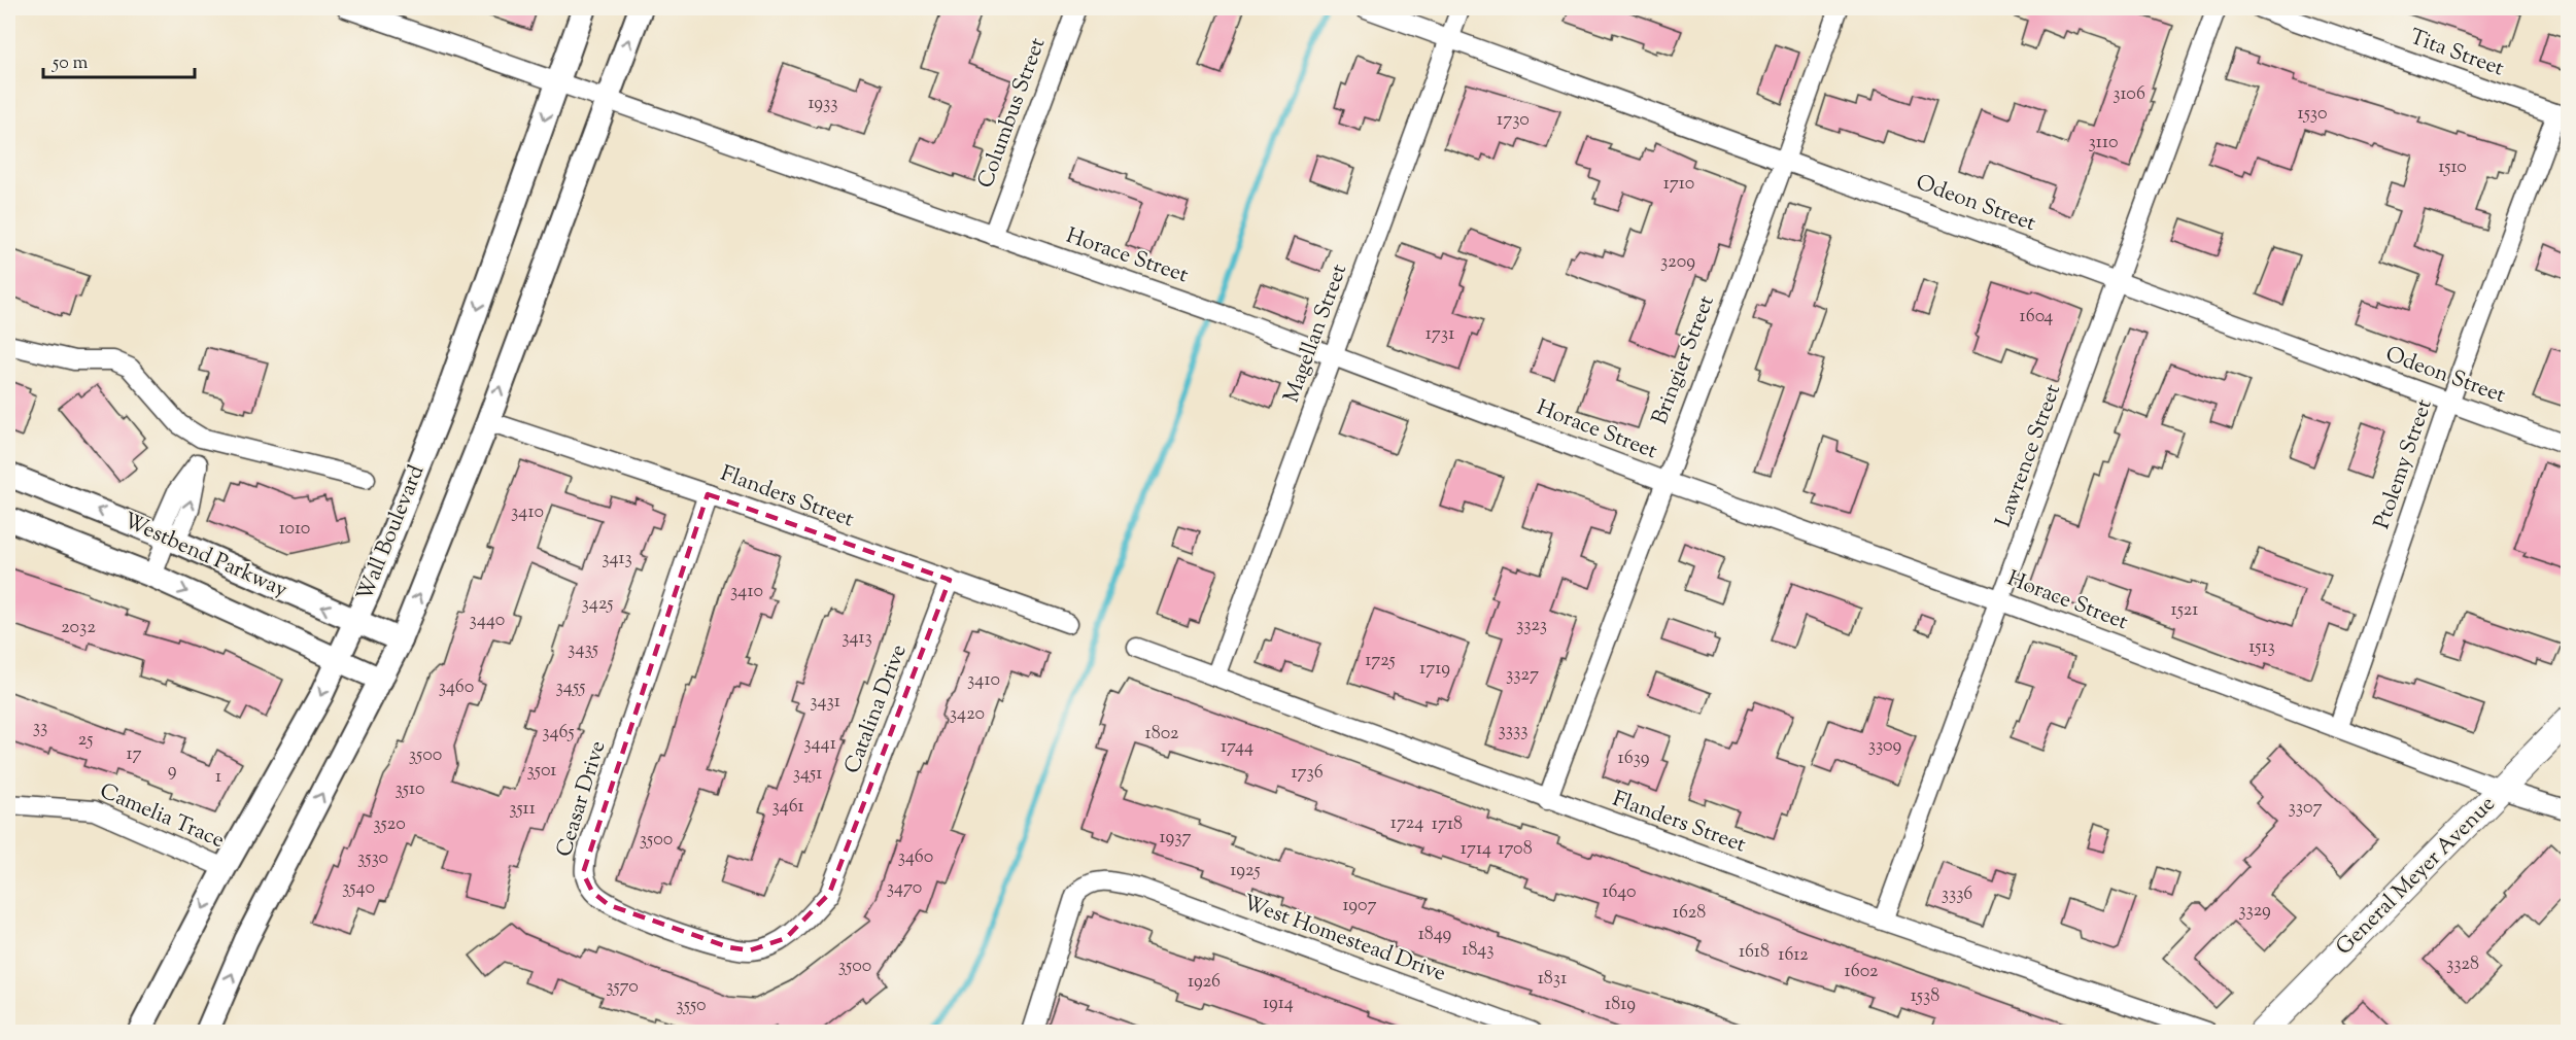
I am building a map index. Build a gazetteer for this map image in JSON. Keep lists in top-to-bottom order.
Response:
{
  "streets": {
    "main road": ["General Meyer Avenue"],
    "street": [
      "Tita Street",
      "Columbus Street",
      "Odeon Street",
      "Horace Street",
      "Magellan Street",
      "Bringier Street",
      "Lawrence Street",
      "Ptolemy Street",
      "Flanders Street",
      "Wall Boulevard",
      "Westbend Parkway",
      "Catalina Drive",
      "Ceasar Drive",
      "Camelia Trace",
      "West Homestead Drive"
    ]
  },
  "crossings": [
    ["Tita Street", "Ptolemy Street"],
    ["Columbus Street", "Horace Street"],
    ["Odeon Street", "Magellan Street"],
    ["Odeon Street", "Bringier Street"],
    ["Odeon Street", "Lawrence Street"],
    ["Odeon Street", "Ptolemy Street"],
    ["Horace Street", "Magellan Street"],
    ["Horace Street", "Bringier Street"],
    ["Horace Street", "Lawrence Street"],
    ["Horace Street", "Ptolemy Street"],
    ["Horace Street", "Wall Boulevard"],
    ["Horace Street", "General Meyer Avenue"],
    ["Magellan Street", "Flanders Street"],
    ["Bringier Street", "Flanders Street"],
    ["Lawrence Street", "Flanders Street"],
    ["Flanders Street", "Catalina Drive"],
    ["Flanders Street", "Ceasar Drive"],
    ["Wall Boulevard", "Westbend Parkway"],
    ["Wall Boulevard", "Camelia Trace"],
    ["Catalina Drive", "Ceasar Drive"]
  ],
  "house_numbers": [
    "3106",
    "1933",
    "1530",
    "1730",
    "3110",
    "1510",
    "1710",
    "3209",
    "1604",
    "1731",
    "3410",
    "1010",
    "3413",
    "3410",
    "3425",
    "1521",
    "3440",
    "3323",
    "2032",
    "3413",
    "1513",
    "3435",
    "1725",
    "1719",
    "3327",
    "3410",
    "3460",
    "3455",
    "3431",
    "3420",
    "33",
    "3333",
    "3465",
    "1802",
    "25",
    "3441",
    "3309",
    "1744",
    "17",
    "3500",
    "1639",
    "9",
    "3501",
    "1736",
    "3451",
    "1",
    "3510",
    "3461",
    "3307",
    "3511",
    "1724",
    "3520",
    "1718",
    "1937",
    "3500",
    "1714",
    "1708",
    "3460",
    "3530",
    "1925",
    "3540",
    "3470",
    "1640",
    "3336",
    "1907",
    "3329",
    "1628",
    "1849",
    "1843",
    "1618",
    "1612",
    "3328",
    "3500",
    "1602",
    "1831",
    "1926",
    "3570",
    "1538",
    "1914",
    "1819",
    "3550"
  ],
  "scale_bar": "50 m"
}
